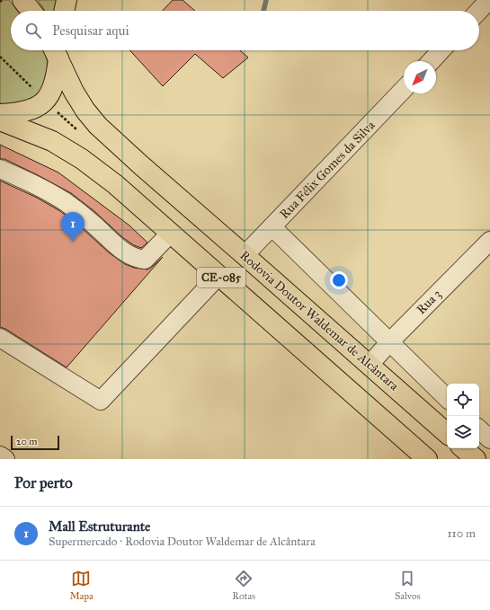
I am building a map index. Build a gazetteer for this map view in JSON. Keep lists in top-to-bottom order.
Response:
{
  "streets": {
    "main road": ["CE-085", "Rodovia Doutor Waldemar de Alcântara"],
    "street": ["Rua Félix Gomes da Silva", "Rua 3"]
  },
  "crossings": [
    ["Rua Félix Gomes da Silva", "Rodovia Doutor Waldemar de Alcântara"],
    ["Rua 3", "Rodovia Doutor Waldemar de Alcântara"]
  ],
  "scale_bar": "20 m",
  "north": "bottom left",
  "page": {
    "search": "Pesquisar aqui",
    "pins": "1",
    "scale": "20 m",
    "heading": "Por perto",
    "list": [
      {
        "mark": "1",
        "name": "Mall Estruturante",
        "note": "Supermercado · Rodovia Doutor Waldemar de Alcântara",
        "value": "110 m"
      }
    ],
    "nav": ["Mapa", "Rotas", "Salvos"]
  }
}
